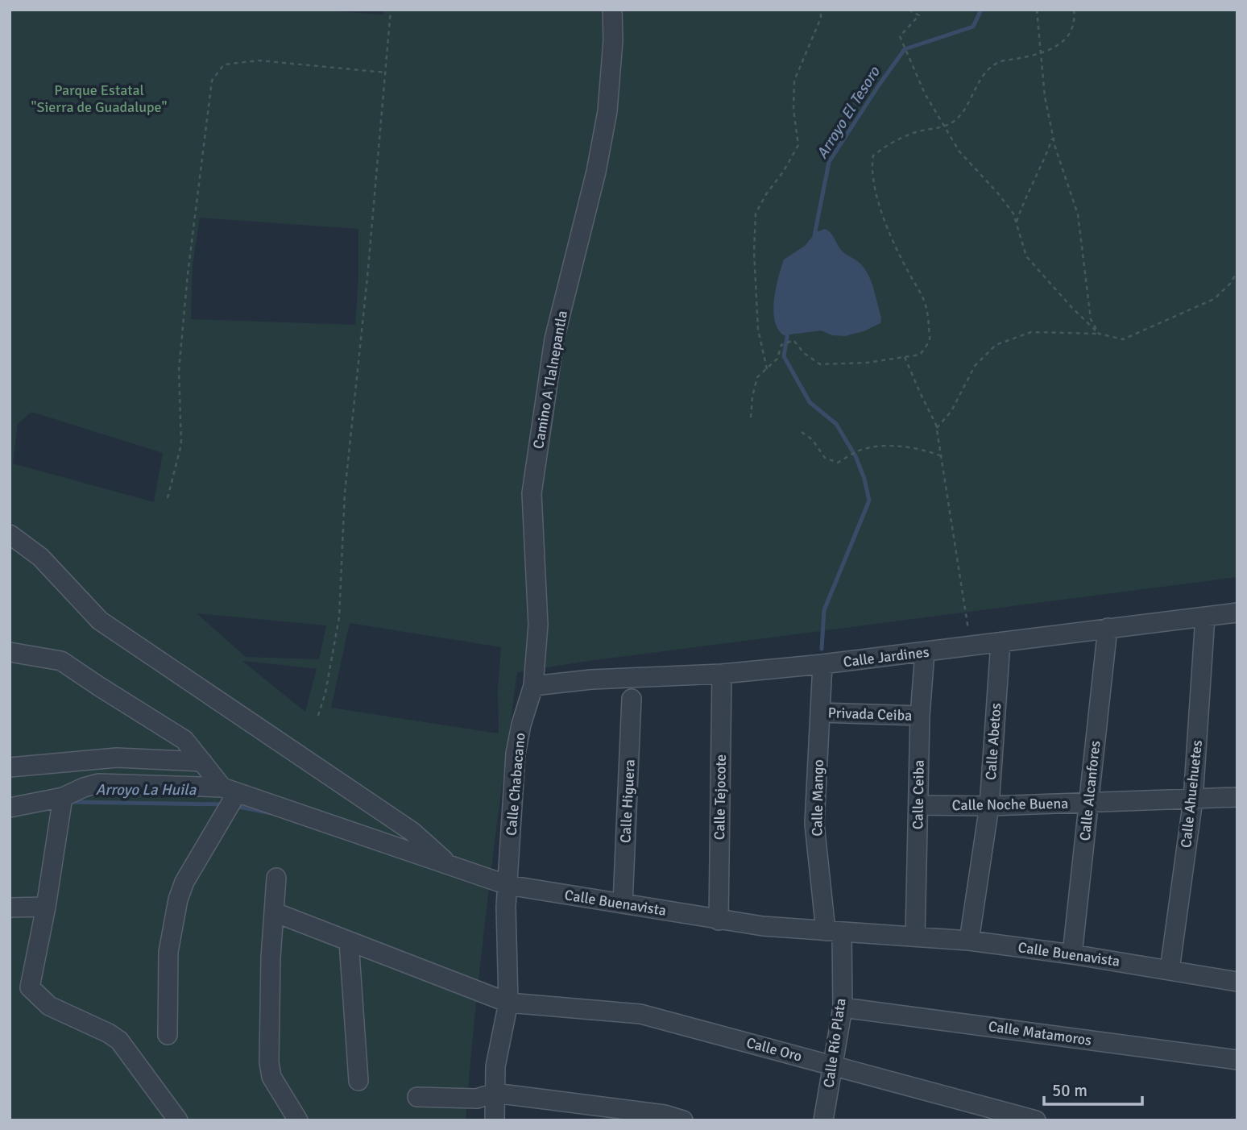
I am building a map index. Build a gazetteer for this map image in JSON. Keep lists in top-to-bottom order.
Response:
{
  "streets": {
    "street": [
      "Camino A Tlalnepantla",
      "Calle Jardines",
      "Privada Ceiba",
      "Calle Abetos",
      "Calle Chabacano",
      "Calle Alcanfores",
      "Calle Ahuehuetes",
      "Calle Ceiba",
      "Calle Tejocote",
      "Calle Mango",
      "Calle Higuera",
      "Calle Noche Buena",
      "Calle Buenavista",
      "Calle Matamoros",
      "Calle Río Plata",
      "Calle Oro"
    ]
  },
  "crossings": [
    ["Camino A Tlalnepantla", "Calle Jardines"],
    ["Camino A Tlalnepantla", "Calle Chabacano"],
    ["Calle Jardines", "Calle Abetos"],
    ["Calle Jardines", "Calle Chabacano"],
    ["Calle Jardines", "Calle Alcanfores"],
    ["Calle Jardines", "Calle Ahuehuetes"],
    ["Calle Jardines", "Calle Ceiba"],
    ["Calle Jardines", "Calle Tejocote"],
    ["Calle Jardines", "Calle Mango"],
    ["Privada Ceiba", "Calle Ceiba"],
    ["Privada Ceiba", "Calle Mango"],
    ["Calle Abetos", "Calle Noche Buena"],
    ["Calle Abetos", "Calle Buenavista"],
    ["Calle Chabacano", "Calle Buenavista"],
    ["Calle Chabacano", "Calle Oro"],
    ["Calle Alcanfores", "Calle Noche Buena"],
    ["Calle Alcanfores", "Calle Buenavista"],
    ["Calle Ahuehuetes", "Calle Noche Buena"],
    ["Calle Ahuehuetes", "Calle Buenavista"],
    ["Calle Ceiba", "Calle Noche Buena"],
    ["Calle Ceiba", "Calle Buenavista"],
    ["Calle Tejocote", "Calle Buenavista"],
    ["Calle Mango", "Calle Buenavista"],
    ["Calle Mango", "Calle Río Plata"],
    ["Calle Higuera", "Calle Buenavista"],
    ["Calle Buenavista", "Calle Río Plata"],
    ["Calle Matamoros", "Calle Río Plata"],
    ["Calle Río Plata", "Calle Oro"]
  ],
  "water": ["Arroyo El Tesoro", "Arroyo La Huila"],
  "parks": ["Parque Estatal \"Sierra de Guadalupe\""],
  "scale_bar": "50 m"
}
